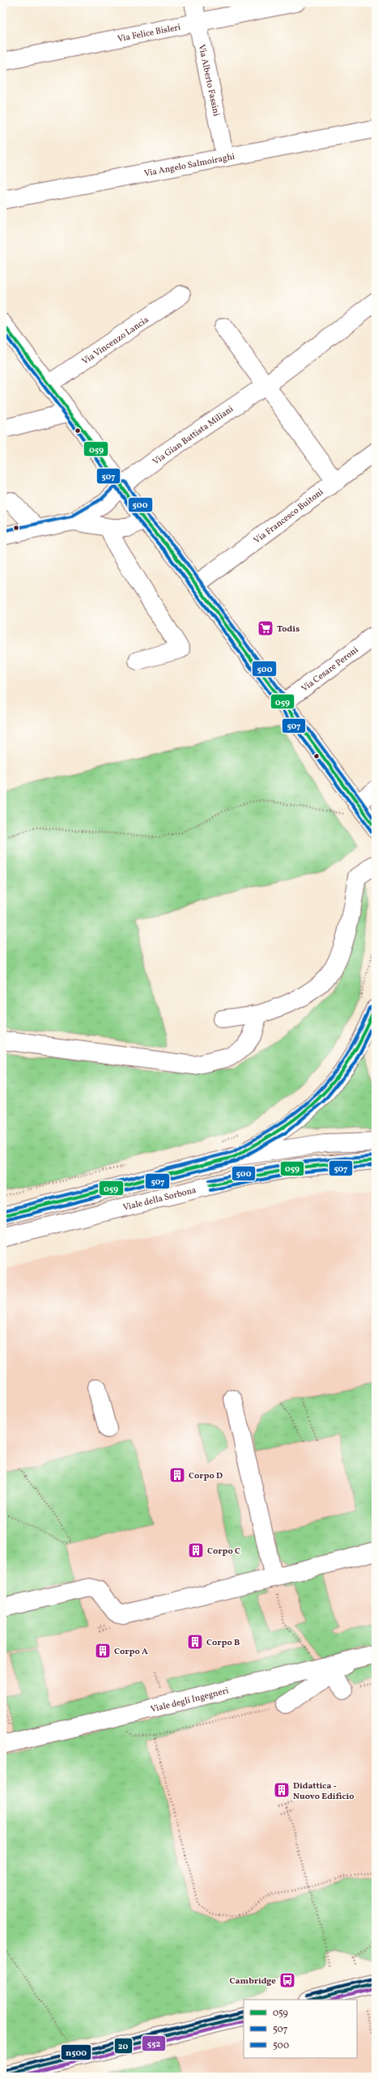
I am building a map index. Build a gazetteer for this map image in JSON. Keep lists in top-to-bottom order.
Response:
{
  "streets": {
    "street": [
      "Via Felice Bisleri",
      "Via Alberto Fassini",
      "Via Angelo Salmoiraghi",
      "Via Vincenzo Lancia",
      "Via Gian Battista Miliani",
      "Via Francesco Buitoni",
      "Via Cesare Peroni",
      "Viale della Sorbona",
      "Viale degli Ingegneri"
    ]
  },
  "crossings": [
    ["Via Felice Bisleri", "Via Alberto Fassini"],
    ["Via Alberto Fassini", "Via Angelo Salmoiraghi"]
  ],
  "places": {
    "supermarket": ["Todis"],
    "building": [
      "Corpo D",
      "Corpo C",
      "Corpo B",
      "Corpo A",
      "Didattica - Nuovo Edificio"
    ],
    "bus stop": ["Cambridge"]
  },
  "lines": [
    "transit line 059",
    "transit line 507",
    "transit line 500",
    "transit line n500",
    "transit line 20",
    "transit line 552"
  ],
  "legend": ["059", "507", "500"]
}
